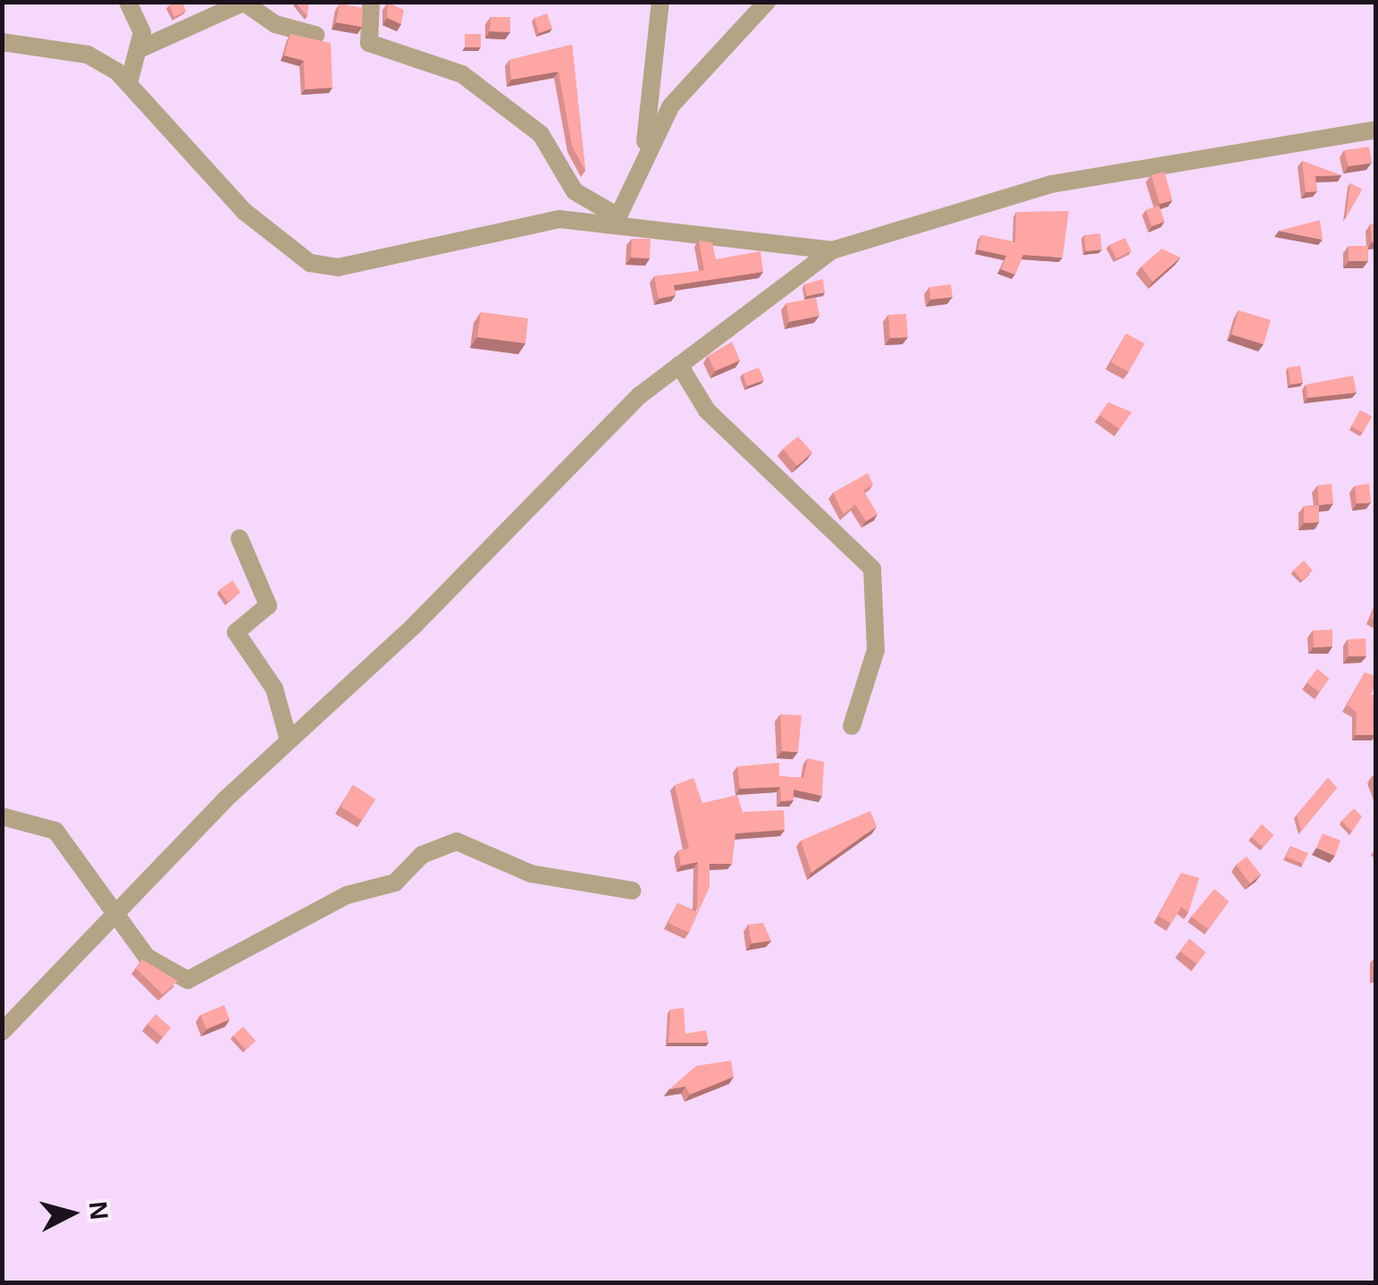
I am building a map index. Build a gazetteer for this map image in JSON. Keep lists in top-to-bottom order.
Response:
{
  "north": "right"
}
